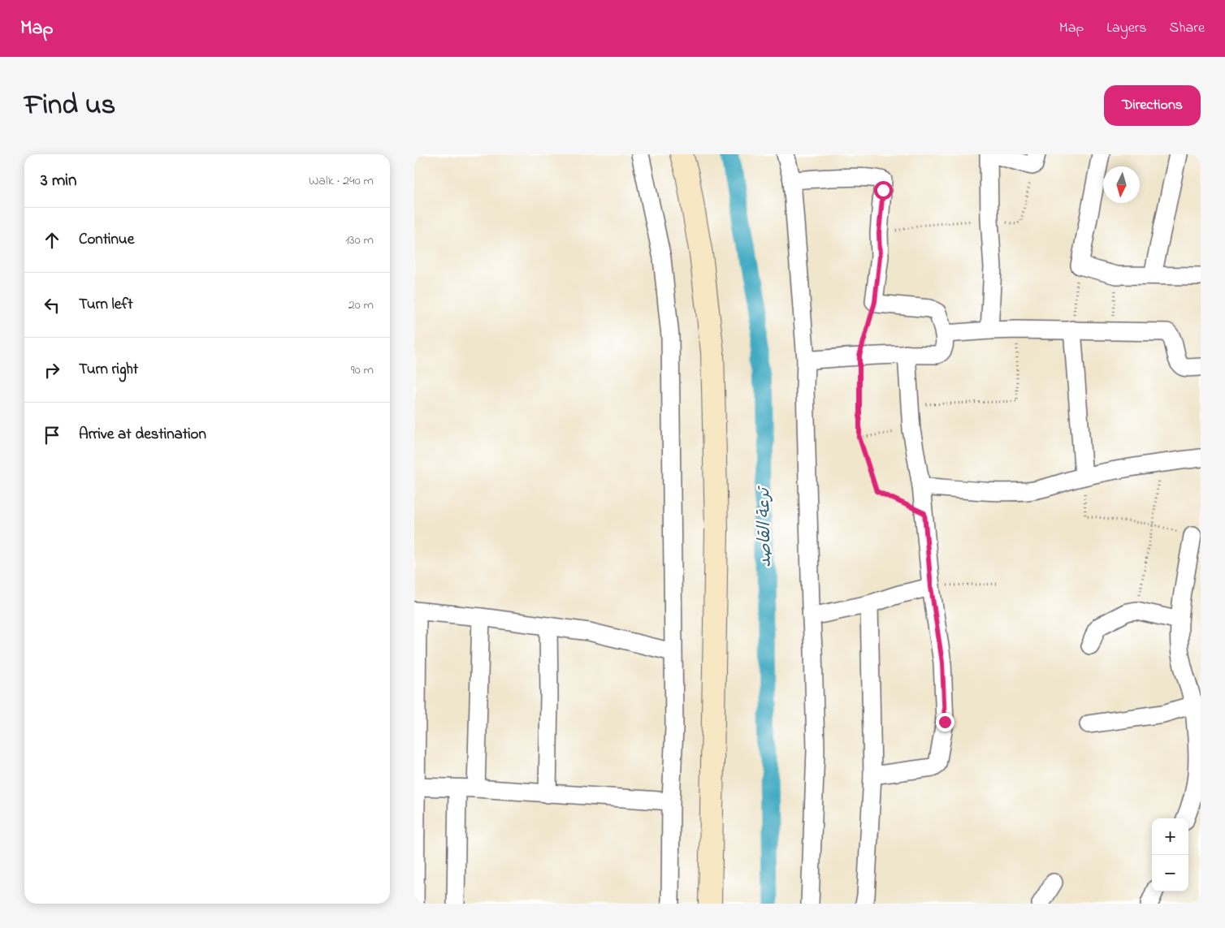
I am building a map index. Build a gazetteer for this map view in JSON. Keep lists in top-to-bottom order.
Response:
{
  "water": ["ترعة القاصد"],
  "north": "bottom",
  "page": {
    "header": "Map",
    "nav": ["Map", "Layers", "Share"],
    "title": "Find us",
    "buttons": "Directions",
    "heading": ["3 min", "Walk · 240 m"],
    "list": [
      ["Continue", "130 m"],
      ["Turn left", "20 m"],
      ["Turn right", "90 m"],
      "Arrive at destination"
    ],
    "map_buttons": ["+", "−"]
  }
}
